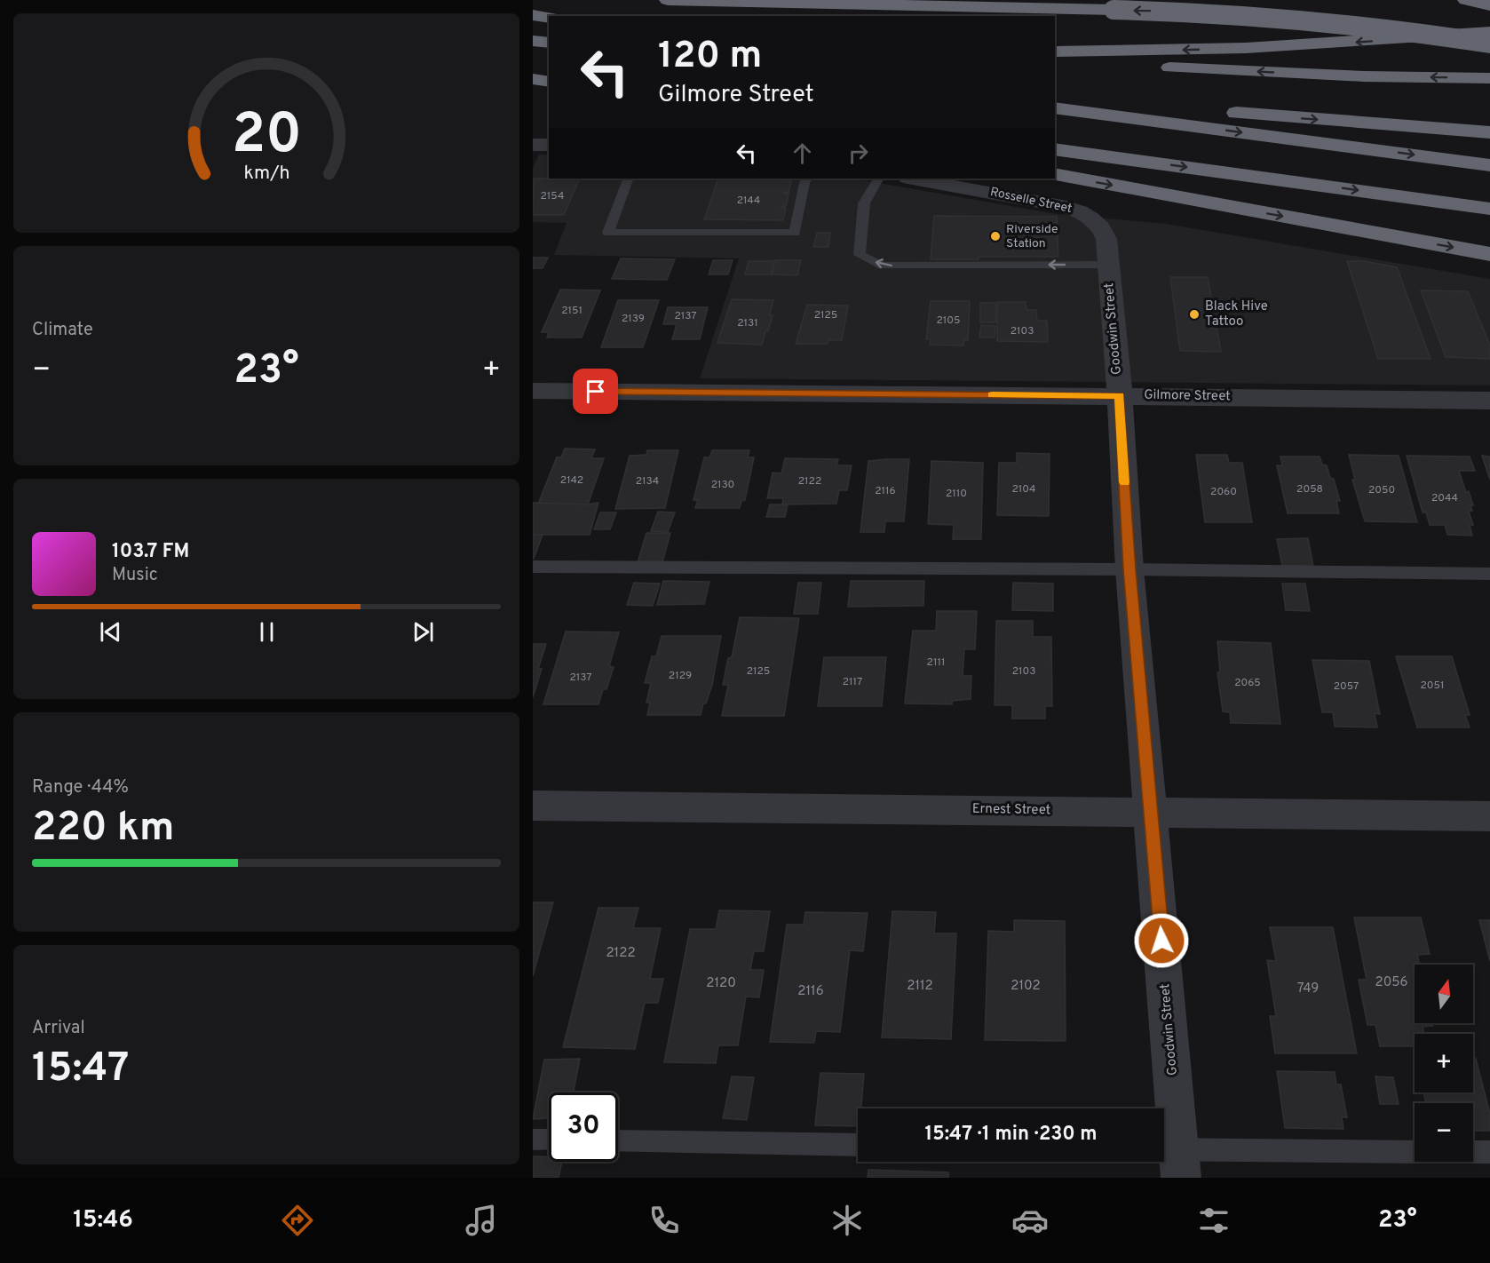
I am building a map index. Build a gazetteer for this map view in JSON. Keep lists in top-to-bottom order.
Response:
{
  "streets": {
    "street": [
      "Rosselle Street",
      "Goodwin Street",
      "Gilmore Street",
      "Ernest Street"
    ]
  },
  "crossings": [
    ["Rosselle Street", "Goodwin Street"],
    ["Goodwin Street", "Gilmore Street"],
    ["Goodwin Street", "Ernest Street"]
  ],
  "places": ["Riverside Station", "Black Hive Tattoo"],
  "house_numbers": [
    "2154",
    "2144",
    "2151",
    "2125",
    "2137",
    "2139",
    "2105",
    "2131",
    "2103",
    "2142",
    "2134",
    "2122",
    "2130",
    "2104",
    "2058",
    "2050",
    "2116",
    "2060",
    "2110",
    "2044",
    "2111",
    "2125",
    "2103",
    "2129",
    "2137",
    "2117",
    "2065",
    "2051",
    "2057",
    "2122",
    "2056",
    "2120",
    "2112",
    "2102",
    "749",
    "2116"
  ],
  "north": "top",
  "page": {
    "turn": ["120 m", "Gilmore Street"],
    "tile": [
      "Climate",
      ["Range · 44%", "220 km"],
      ["Arrival", "15:47"]
    ],
    "heat": ["−", "23°", "+"],
    "song": ["103.7 FM", "Music"],
    "map_buttons": ["+", "−"],
    "limit": "30",
    "trip": "15:47 · 1 min · 230 m",
    "tabs": ["15:46", "23°"],
    "gauge": ["20", "km/h"]
  }
}
